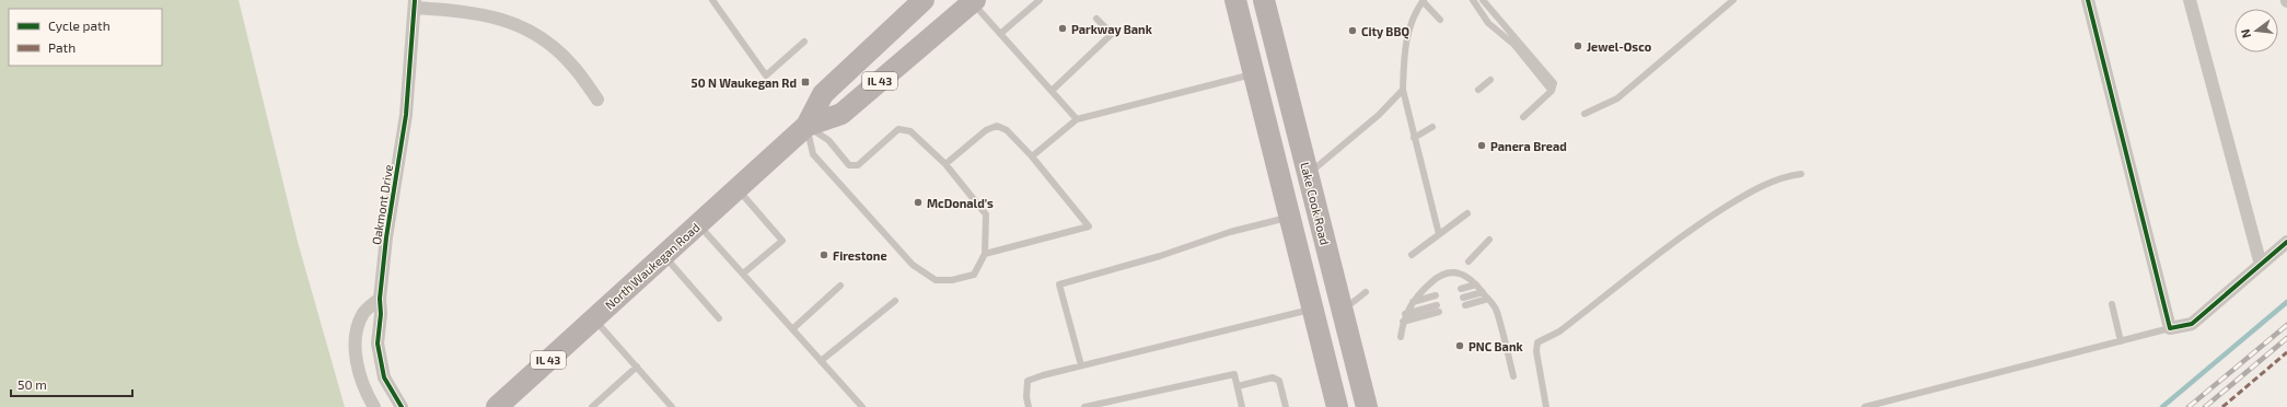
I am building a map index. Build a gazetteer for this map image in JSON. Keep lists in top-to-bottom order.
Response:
{
  "streets": {
    "main road": ["IL 43", "Lake Cook Road", "North Waukegan Road"],
    "street": ["Oakmont Drive"]
  },
  "places": {
    "other": [
      "Parkway Bank",
      "City BBQ",
      "Jewel-Osco",
      "Panera Bread",
      "McDonald's",
      "Firestone",
      "PNC Bank"
    ],
    "transit": ["50 N Waukegan Rd"]
  },
  "legend": ["Cycle path", "Path"],
  "scale_bar": "50 m",
  "north": "left"
}
